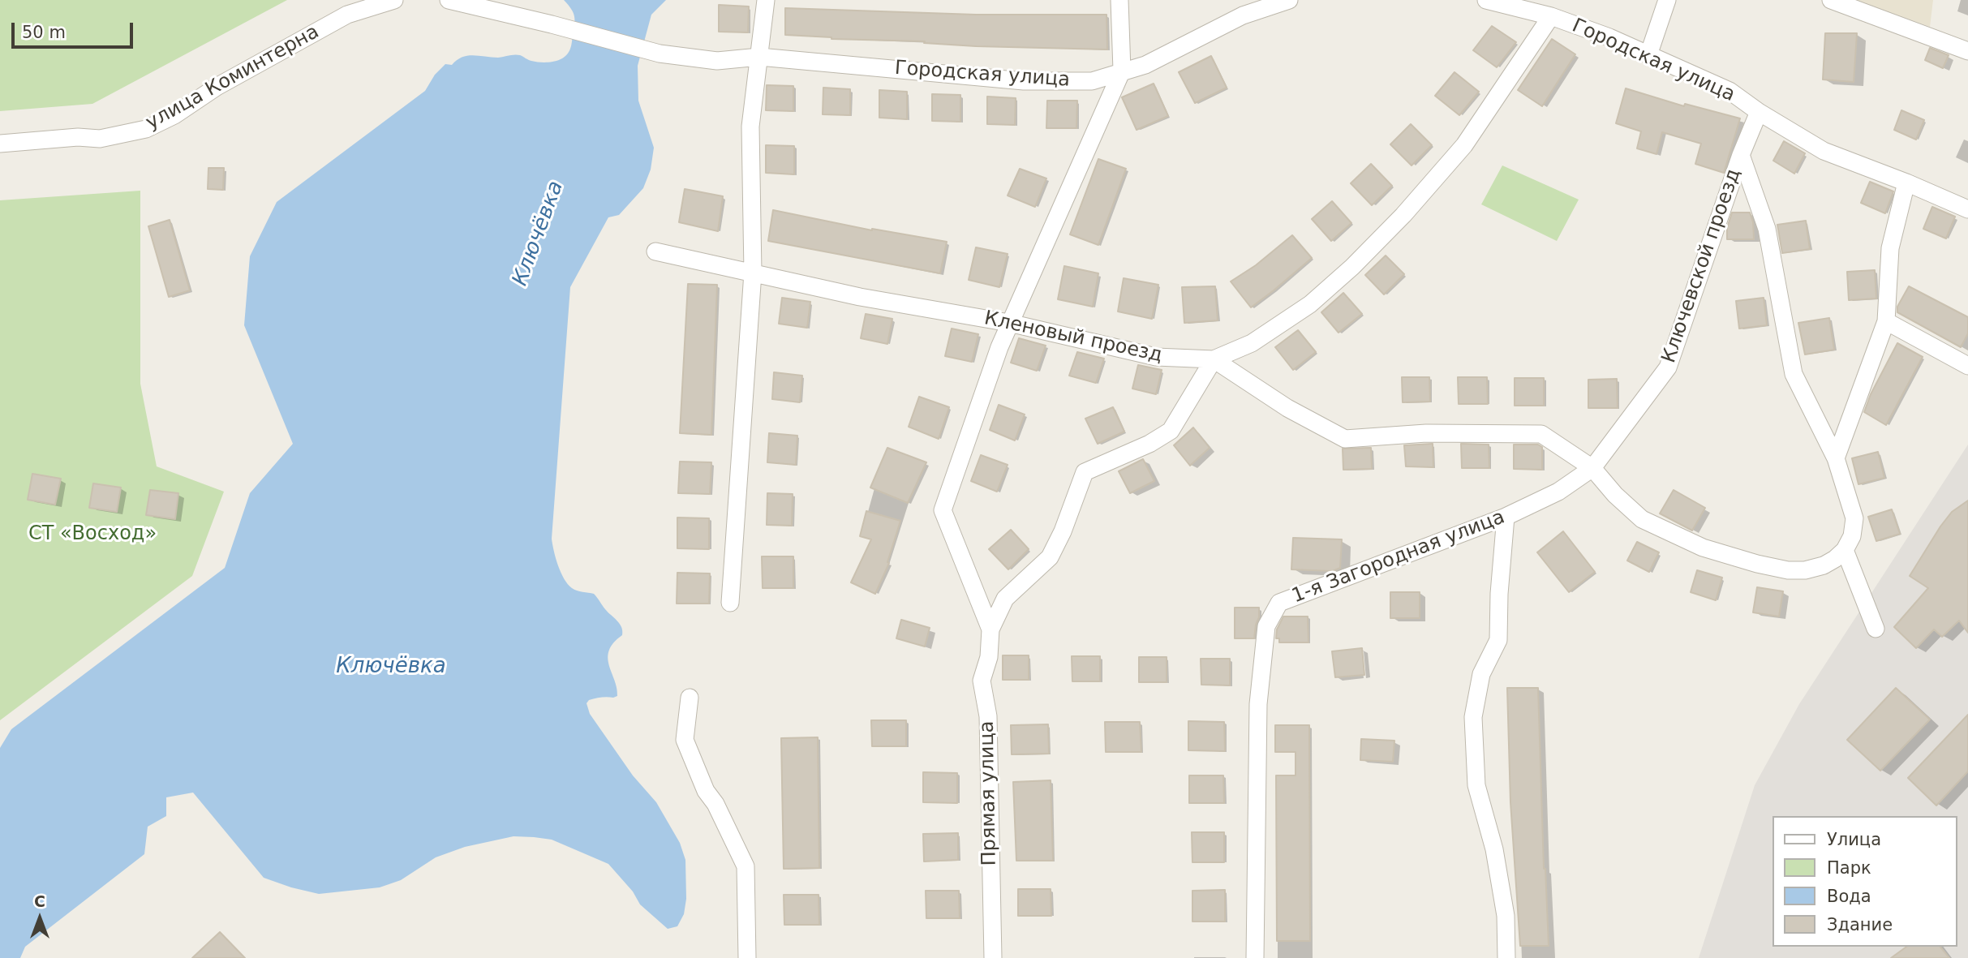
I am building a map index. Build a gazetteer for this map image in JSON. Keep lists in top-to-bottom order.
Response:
{
  "streets": {
    "street": [
      "Городская улица",
      "улица Коминтерна",
      "Ключевской проезд",
      "Кленовый проезд",
      "1-я Загородная улица",
      "Прямая улица"
    ]
  },
  "crossings": [
    ["Городская улица", "Ключевской проезд"],
    ["Городская улица", "Кленовый проезд"],
    ["Ключевской проезд", "1-я Загородная улица"]
  ],
  "water": ["Ключёвка"],
  "parks": ["СТ «Восход»"],
  "legend": [
    "Улица",
    "Парк",
    "Вода",
    "Здание"
  ],
  "scale_bar": "50 m",
  "north": "top"
}
